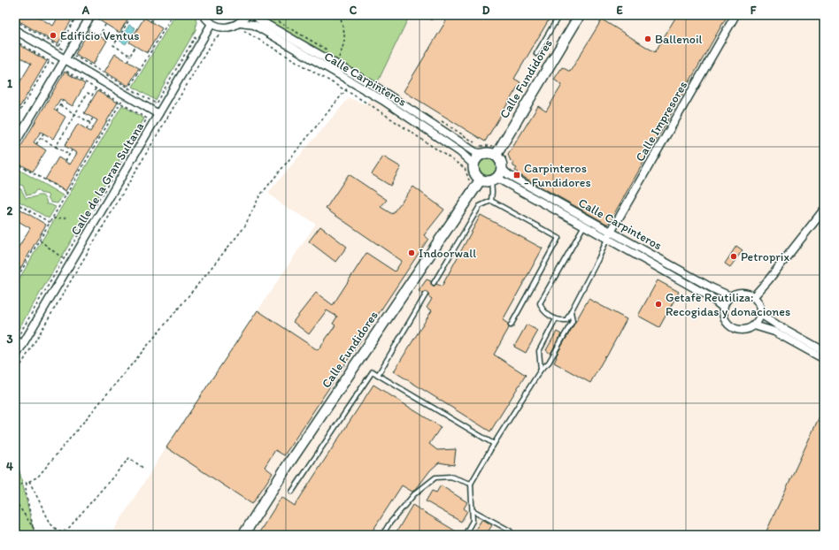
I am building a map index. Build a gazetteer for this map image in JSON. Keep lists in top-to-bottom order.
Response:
{
  "streets": {
    "street": [
      "Calle Carpinteros",
      "Calle Fundidores",
      "Calle Impresores",
      "Calle de la Gran Sultana"
    ]
  },
  "crossings": [
    ["Calle Carpinteros", "Calle Fundidores"],
    ["Calle Carpinteros", "Calle Impresores"]
  ],
  "places": {
    "other": [
      "Edificio Ventus",
      "Ballenoil",
      "Indoorwall",
      "Petroprix",
      "Getafe Reutiliza: Recogidas y donaciones"
    ],
    "transit": ["Carpinteros - Fundidores"]
  },
  "grid": {
    "columns": [
      "A",
      "B",
      "C",
      "D",
      "E",
      "F"
    ],
    "rows": [
      "1",
      "2",
      "3",
      "4"
    ]
  }
}
